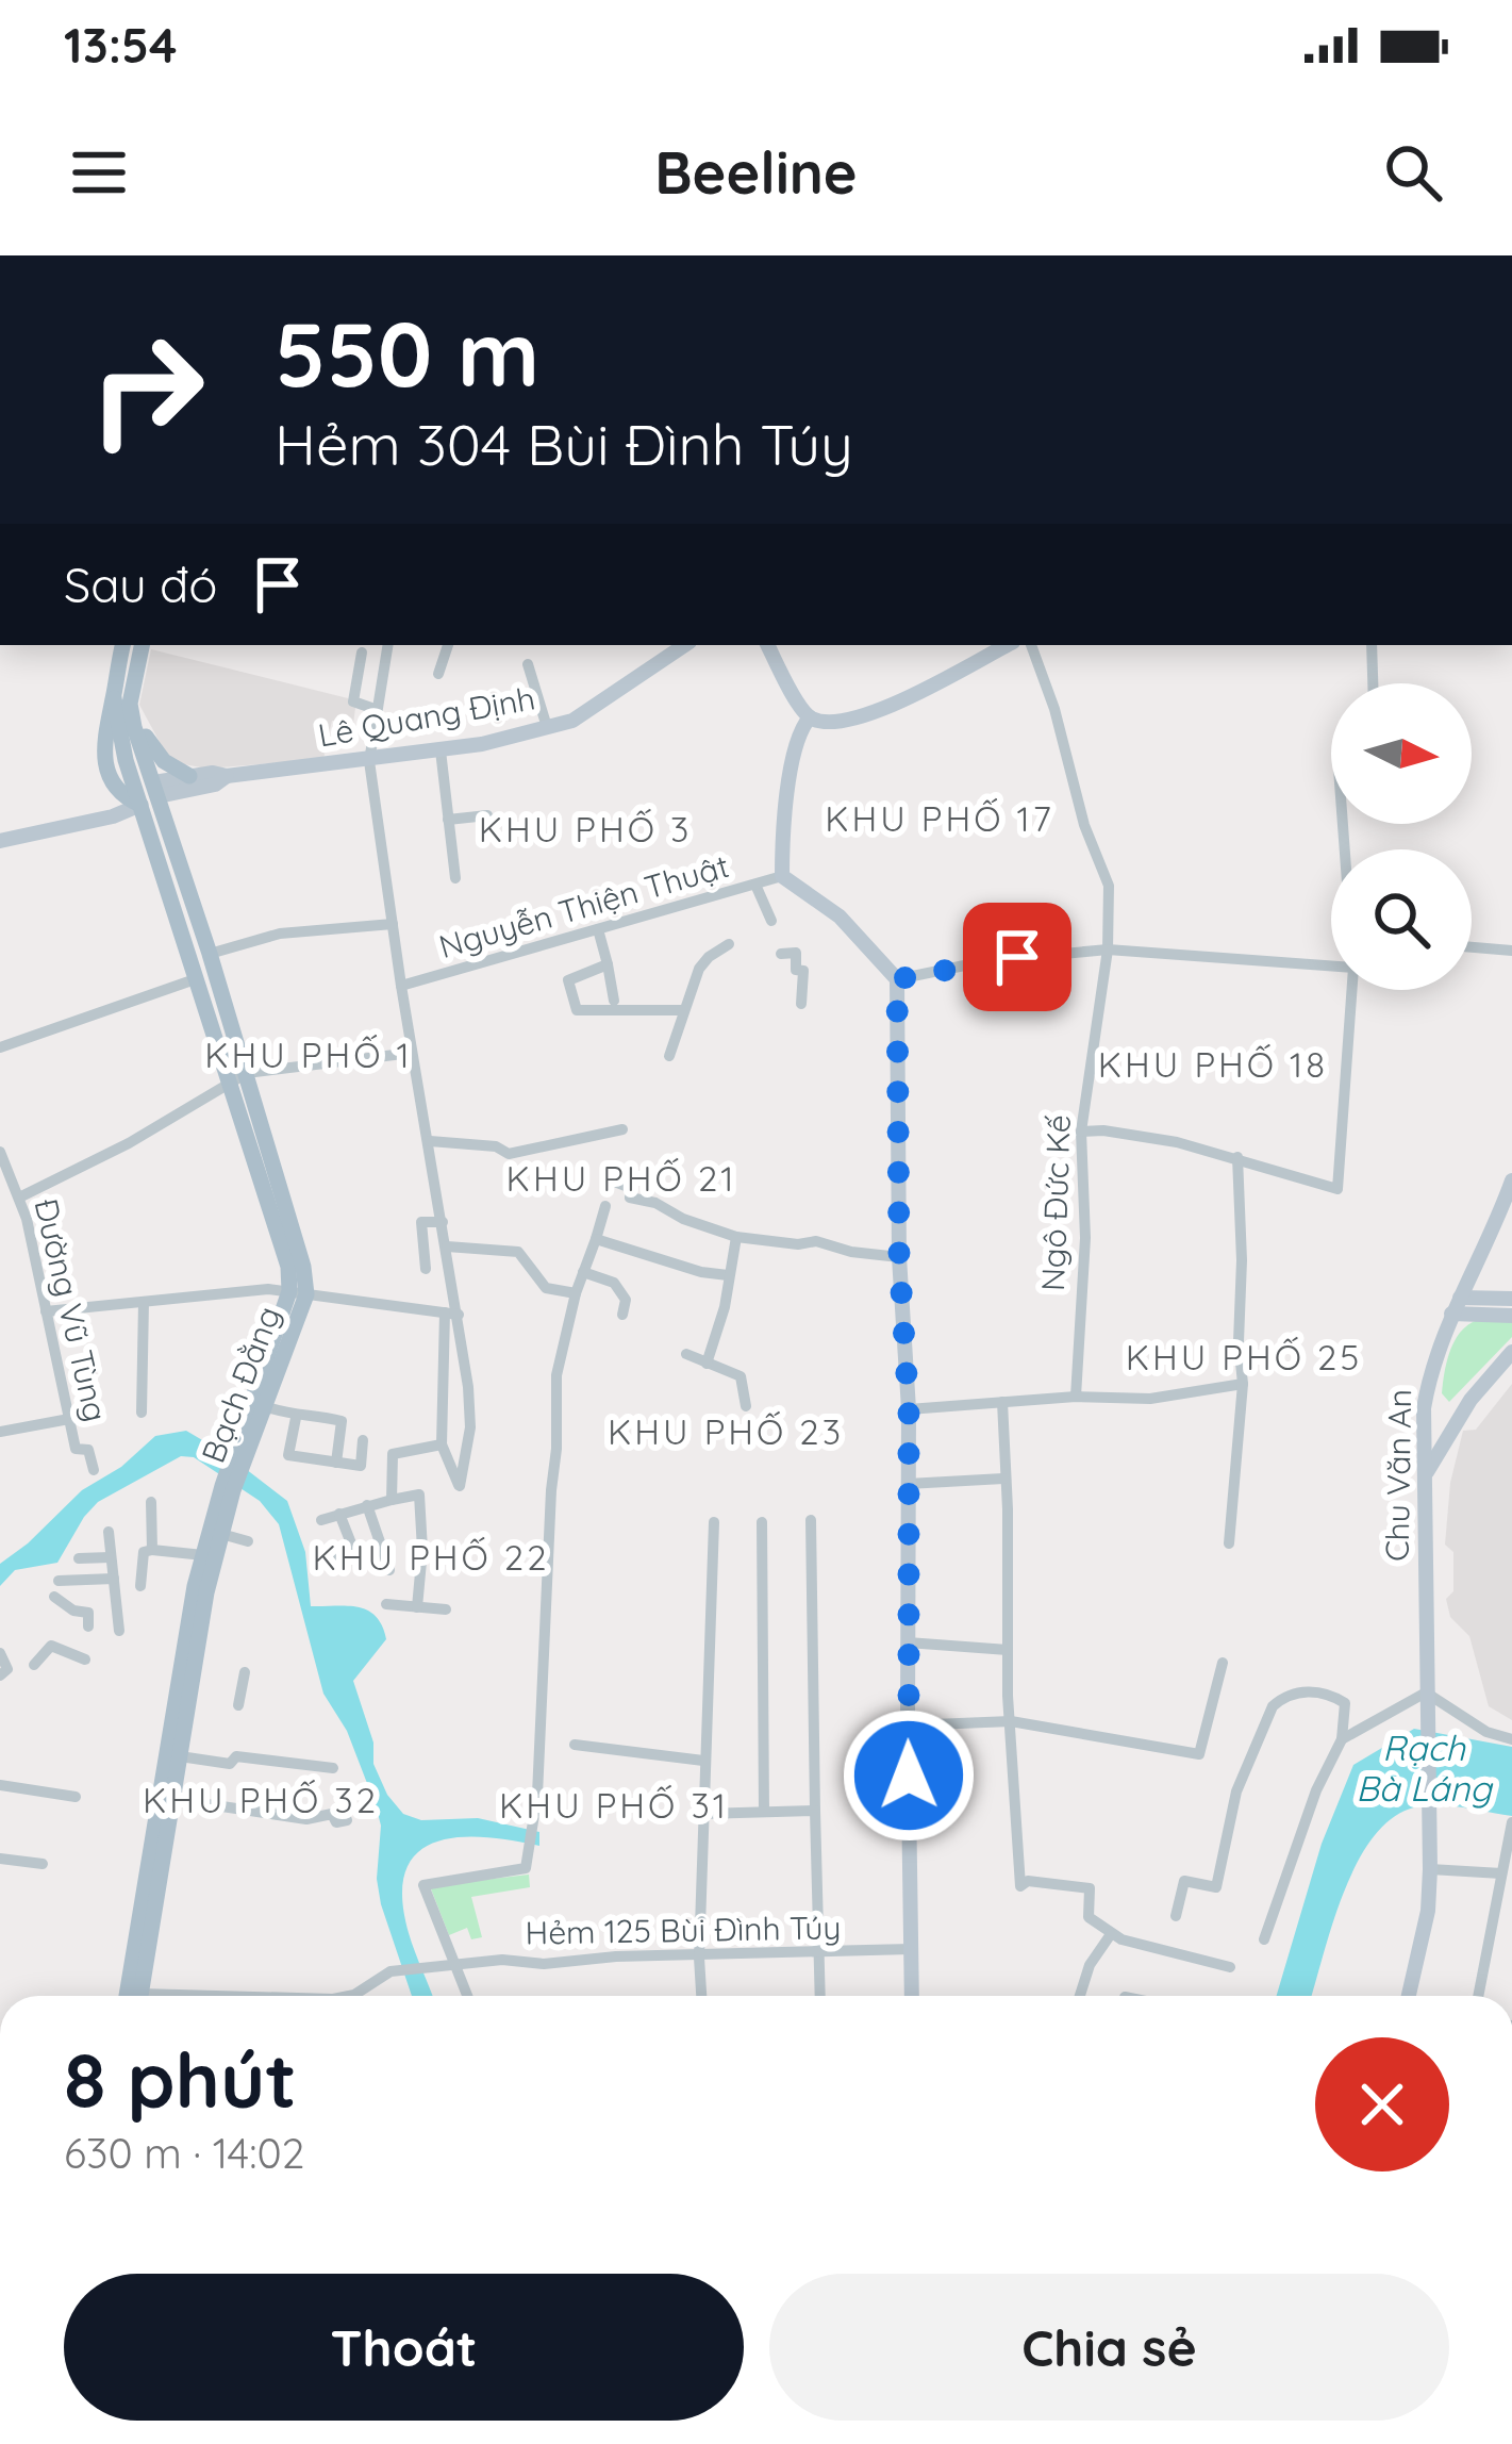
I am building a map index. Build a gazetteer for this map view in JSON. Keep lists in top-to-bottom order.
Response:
{
  "streets": {
    "main road": ["Bạch Đằng"],
    "street": [
      "Lê Quang Định",
      "Nguyễn Thiện Thuật",
      "Ngô Đức Kế",
      "Đường Vũ Tùng",
      "Chu Văn An",
      "Hẻm 125 Bùi Đình Túy"
    ]
  },
  "crossings": [
    ["Lê Quang Định", "Bạch Đằng"]
  ],
  "districts": [
    "KHU PHỐ 17",
    "KHU PHỐ 3",
    "KHU PHỐ 1",
    "KHU PHỐ 18",
    "KHU PHỐ 21",
    "KHU PHỐ 25",
    "KHU PHỐ 23",
    "KHU PHỐ 22",
    "KHU PHỐ 32",
    "KHU PHỐ 31"
  ],
  "water": ["Rạch Bà Láng"],
  "north": "right",
  "page": {
    "status": "13:54",
    "header": "Beeline",
    "turn": ["550 m", "Hẻm 304 Bùi Đình Túy"],
    "then": "Sau đó",
    "heading": ["8 phút", "630 m · 14:02"],
    "buttons": ["Thoát", "Chia sẻ"]
  }
}
